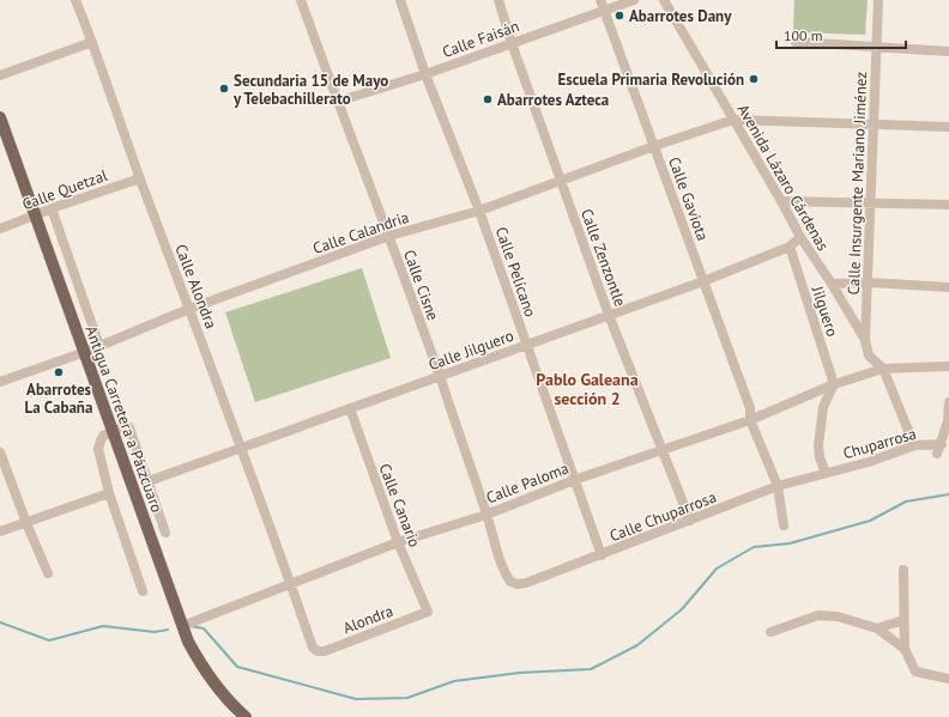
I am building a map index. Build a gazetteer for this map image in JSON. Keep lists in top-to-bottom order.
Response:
{
  "streets": {
    "main road": ["Antigua Carretera a Pátzcuaro"],
    "street": [
      "Calle Faisán",
      "Avenida Lázaro Cárdenas",
      "Calle Insurgente Mariano Jiménez",
      "Calle Quetzal",
      "Calle Gaviota",
      "Calle Calandria",
      "Calle Zenzontle",
      "Calle Pelícano",
      "Calle Cisne",
      "Calle Alondra",
      "Jilguero",
      "Calle Jilguero",
      "Chuparrosa",
      "Calle Paloma",
      "Calle Canario",
      "Calle Chuparrosa",
      "Alondra"
    ]
  },
  "crossings": [
    ["Calle Faisán", "Calle Gaviota"],
    ["Calle Faisán", "Calle Zenzontle"],
    ["Calle Faisán", "Calle Pelícano"],
    ["Calle Faisán", "Calle Cisne"],
    ["Avenida Lázaro Cárdenas", "Calle Insurgente Mariano Jiménez"],
    ["Avenida Lázaro Cárdenas", "Calle Calandria"],
    ["Avenida Lázaro Cárdenas", "Calle Jilguero"],
    ["Avenida Lázaro Cárdenas", "Chuparrosa"],
    ["Avenida Lázaro Cárdenas", "Calle Paloma"],
    ["Calle Quetzal", "Calle Alondra"],
    ["Calle Quetzal", "Antigua Carretera a Pátzcuaro"],
    ["Calle Gaviota", "Calle Calandria"],
    ["Calle Gaviota", "Calle Jilguero"],
    ["Calle Gaviota", "Calle Paloma"],
    ["Calle Gaviota", "Calle Chuparrosa"],
    ["Calle Calandria", "Calle Zenzontle"],
    ["Calle Calandria", "Calle Pelícano"],
    ["Calle Calandria", "Calle Cisne"],
    ["Calle Calandria", "Calle Alondra"],
    ["Calle Calandria", "Antigua Carretera a Pátzcuaro"],
    ["Calle Zenzontle", "Calle Jilguero"],
    ["Calle Zenzontle", "Calle Paloma"],
    ["Calle Zenzontle", "Calle Chuparrosa"],
    ["Calle Pelícano", "Calle Jilguero"],
    ["Calle Pelícano", "Calle Paloma"],
    ["Calle Pelícano", "Calle Chuparrosa"],
    ["Calle Cisne", "Calle Jilguero"],
    ["Calle Cisne", "Calle Paloma"],
    ["Calle Cisne", "Calle Chuparrosa"],
    ["Calle Alondra", "Calle Jilguero"],
    ["Calle Alondra", "Calle Paloma"],
    ["Calle Alondra", "Alondra"],
    ["Jilguero", "Calle Jilguero"],
    ["Jilguero", "Calle Paloma"],
    ["Calle Jilguero", "Calle Canario"],
    ["Antigua Carretera a Pátzcuaro", "Calle Paloma"],
    ["Chuparrosa", "Calle Chuparrosa"],
    ["Calle Paloma", "Calle Canario"],
    ["Calle Canario", "Alondra"]
  ],
  "districts": ["Pablo Galeana sección 2"],
  "places": [
    "Abarrotes Dany",
    "Escuela Primaria Revolución",
    "Secundaria 15 de Mayo y Telebachillerato",
    "Abarrotes Azteca",
    "Abarrotes La Cabaña"
  ],
  "scale_bar": "100 m"
}
